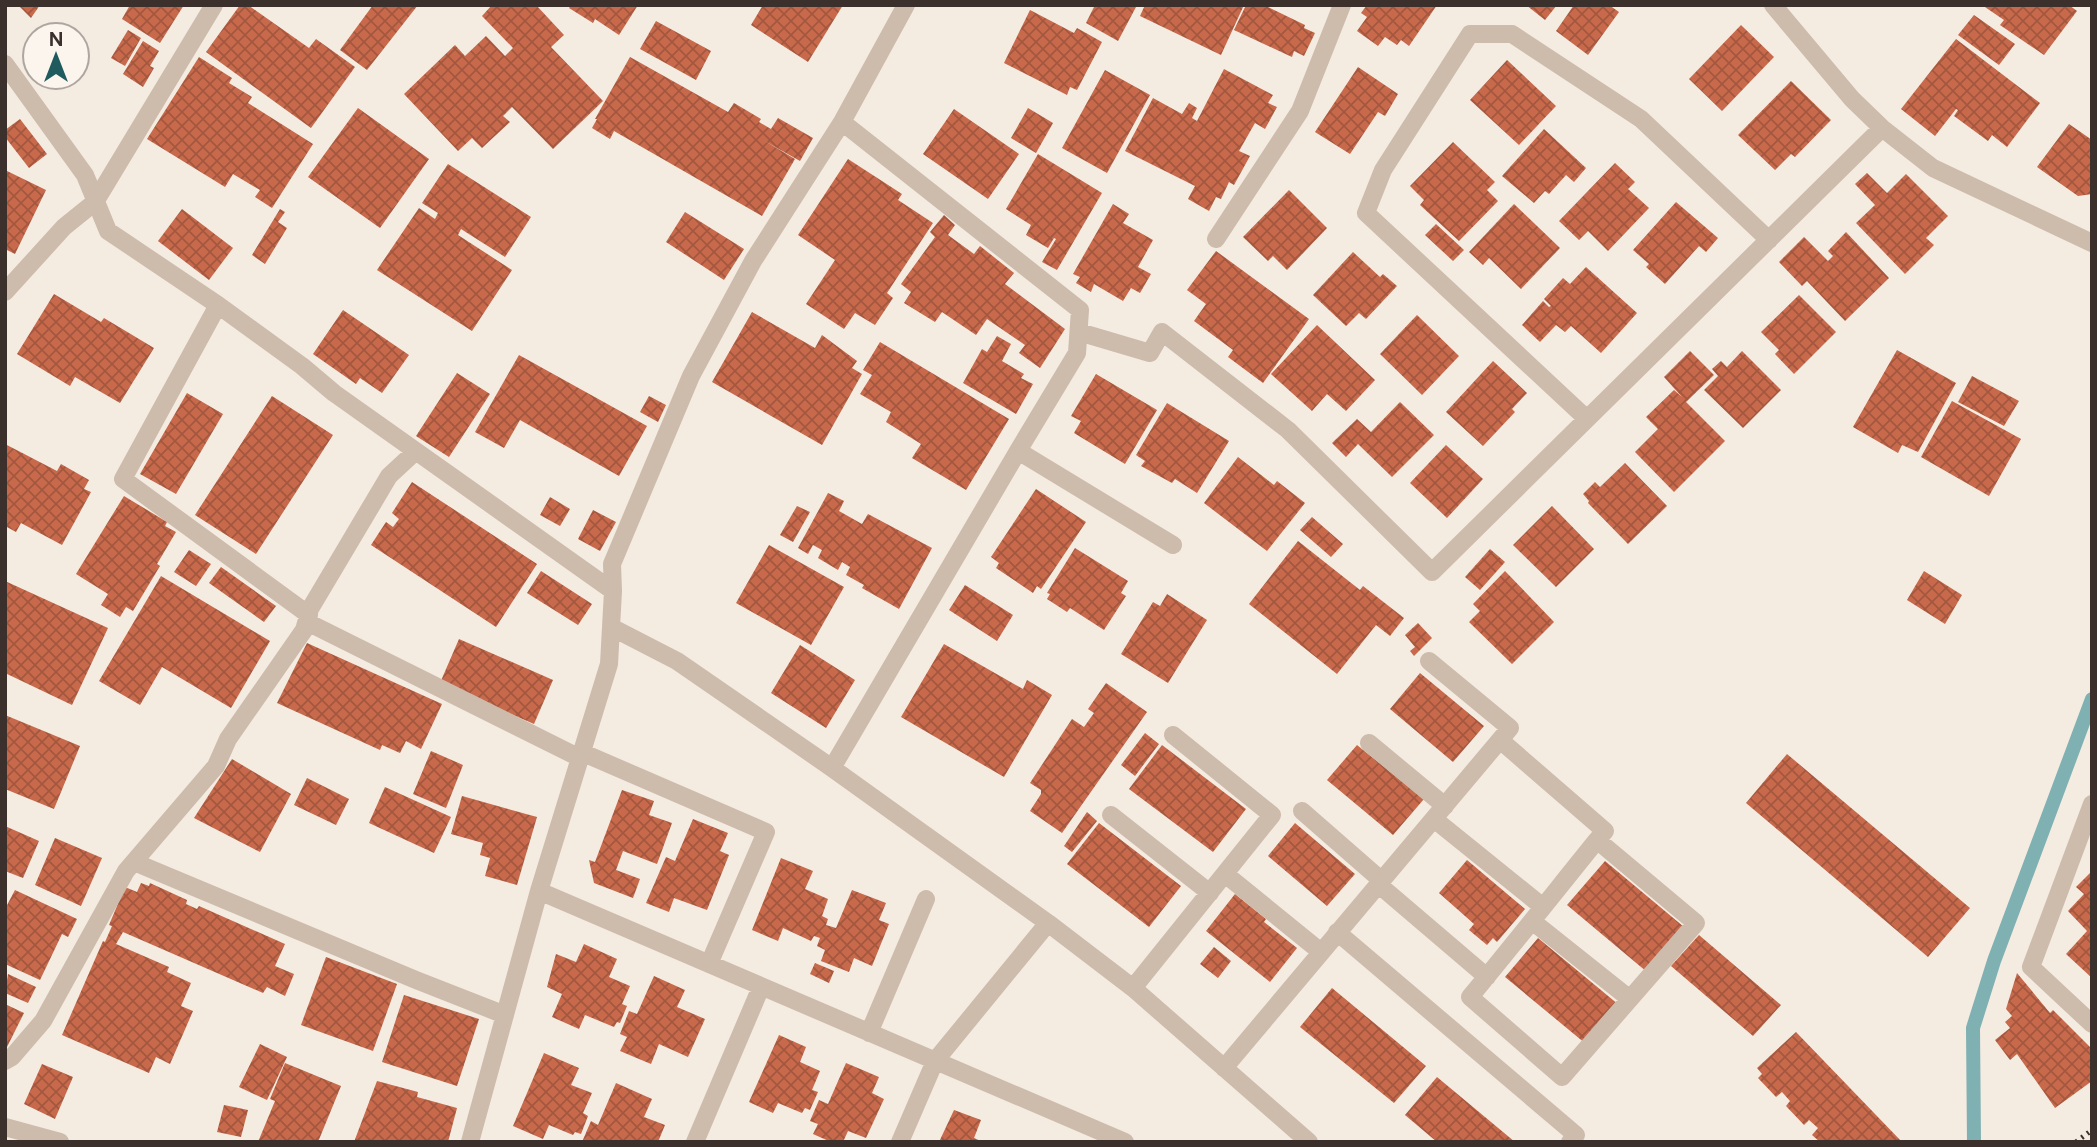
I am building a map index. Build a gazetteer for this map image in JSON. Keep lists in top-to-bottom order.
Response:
{
  "north": "top"
}
